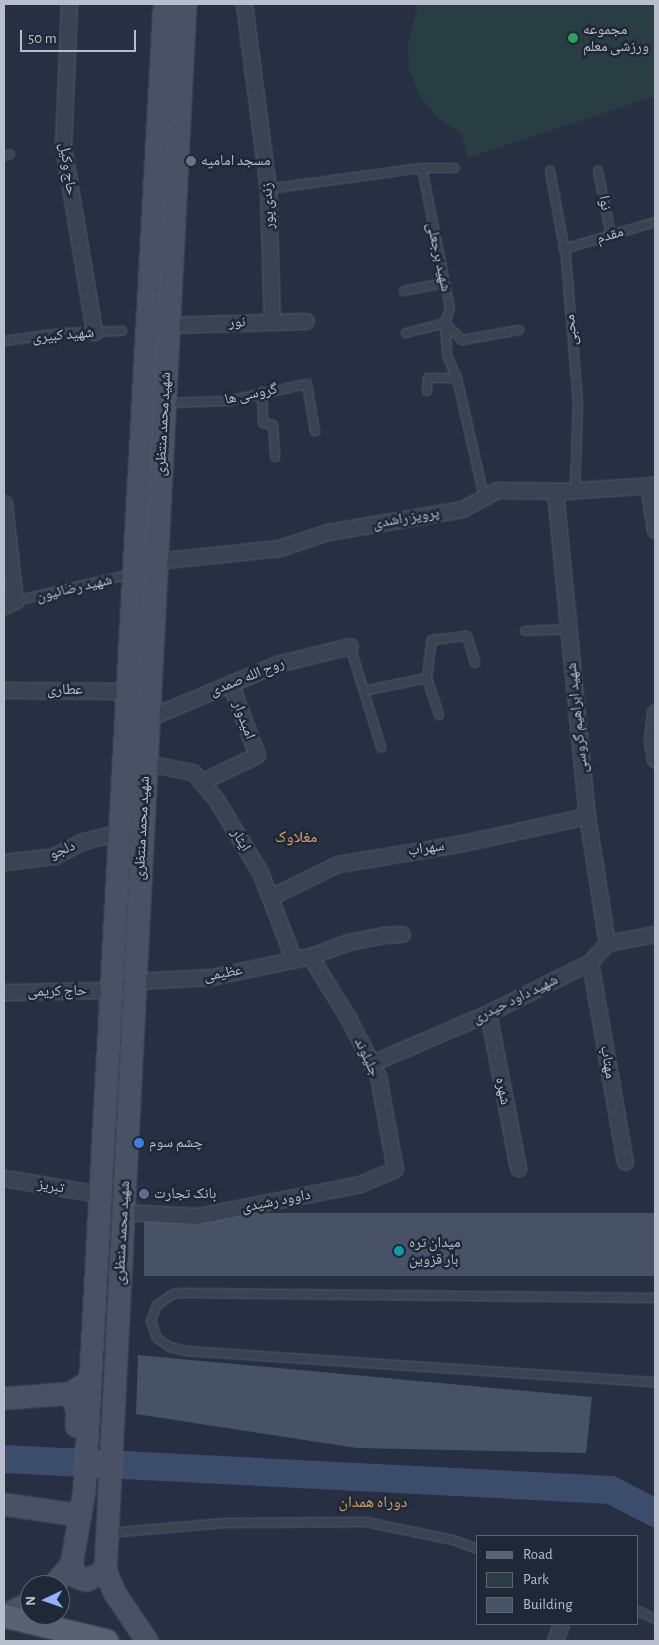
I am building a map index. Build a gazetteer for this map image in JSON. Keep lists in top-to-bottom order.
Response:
{
  "streets": {
    "main road": ["شهید محمد منتظری"],
    "street": [
      "حاج وکیل",
      "زندی پور",
      "نور",
      "پرویز راشدی",
      "روح الله صمدی",
      "عطاری",
      "شهید ابراهیم گروسی",
      "امیدوار",
      "ایثار",
      "سهراب",
      "دلجو",
      "عظیمی",
      "حاج کریمی",
      "شهید داود حیدری",
      "جلیلوند",
      "مهتاب",
      "شهره",
      "تبریز",
      "داوود رشیدی"
    ],
    "lane": [
      "نوا",
      "مقدم",
      "شهید برجعلی",
      "محبی",
      "شهید کبیری",
      "گروسی ها",
      "شهید رضائیون"
    ]
  },
  "crossings": [
    ["حاج وکیل", "شهید کبیری"],
    ["نوا", "مقدم"],
    ["زندی پور", "نور"],
    ["مقدم", "محبی"],
    ["شهید برجعلی", "پرویز راشدی"],
    ["نور", "شهید محمد منتظری"],
    ["محبی", "پرویز راشدی"],
    ["گروسی ها", "شهید محمد منتظری"],
    ["شهید محمد منتظری", "پرویز راشدی"],
    ["شهید محمد منتظری", "شهید رضائیون"],
    ["شهید محمد منتظری", "روح الله صمدی"],
    ["شهید محمد منتظری", "عطاری"],
    ["شهید محمد منتظری", "ایثار"],
    ["شهید محمد منتظری", "دلجو"],
    ["شهید محمد منتظری", "عظیمی"],
    ["شهید محمد منتظری", "حاج کریمی"],
    ["شهید محمد منتظری", "تبریز"],
    ["شهید محمد منتظری", "داوود رشیدی"],
    ["پرویز راشدی", "شهید ابراهیم گروسی"],
    ["روح الله صمدی", "امیدوار"],
    ["شهید ابراهیم گروسی", "سهراب"],
    ["شهید ابراهیم گروسی", "شهید داود حیدری"],
    ["امیدوار", "ایثار"],
    ["ایثار", "سهراب"],
    ["ایثار", "عظیمی"],
    ["عظیمی", "جلیلوند"],
    ["شهید داود حیدری", "جلیلوند"],
    ["شهید داود حیدری", "مهتاب"],
    ["شهید داود حیدری", "شهره"],
    ["جلیلوند", "داوود رشیدی"]
  ],
  "districts": ["مغلاوک", "دوراه همدان"],
  "places": [
    "مجموعه ورزشی معلم",
    "مسجد امامیه",
    "چشم سوم",
    "بانک تجارت",
    "میدان تره بار قزوین"
  ],
  "legend": ["Road", "Park", "Building"],
  "scale_bar": "50 m",
  "north": "left"
}
